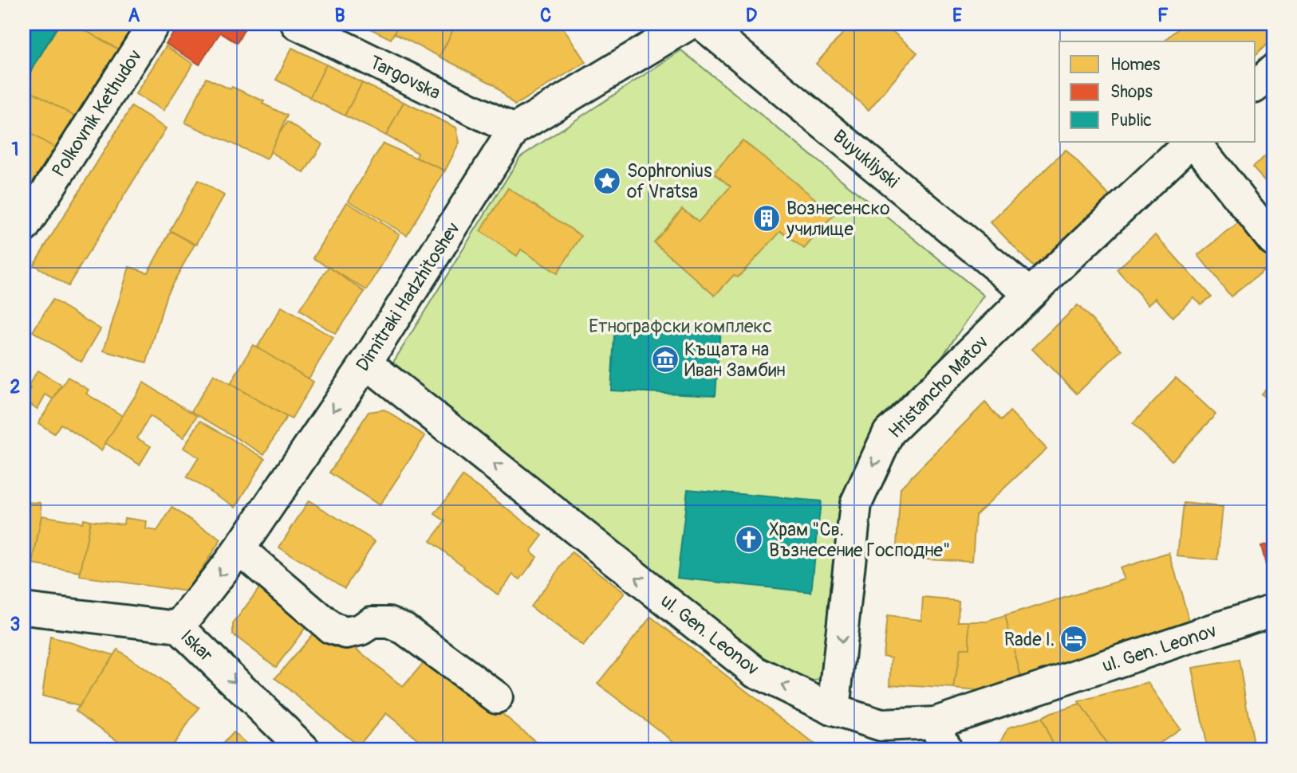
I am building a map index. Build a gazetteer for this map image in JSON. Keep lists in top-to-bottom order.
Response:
{
  "streets": {
    "street": [
      "Targovska",
      "Polkovnik Kethudov",
      "Buyukliyski",
      "Dimitraki Hadzhitoshev",
      "Hristancho Matov",
      "ul. Gen. Leonov",
      "Iskar"
    ]
  },
  "crossings": [
    ["Targovska", "Dimitraki Hadzhitoshev"],
    ["Buyukliyski", "Hristancho Matov"],
    ["Dimitraki Hadzhitoshev", "ul. Gen. Leonov"],
    ["Dimitraki Hadzhitoshev", "Iskar"],
    ["Hristancho Matov", "ul. Gen. Leonov"]
  ],
  "one_way": ["Dimitraki Hadzhitoshev", "Hristancho Matov"],
  "parks": ["Етнографски комплекс"],
  "places": {
    "place": ["Sophronius of Vratsa"],
    "building": ["Вознесенско училище"],
    "museum": ["Къщата на Иван Замбин"],
    "church": ["Храм \"Св. Възнесение Господне\""],
    "hotel": ["Rade I."]
  },
  "legend": ["Homes", "Shops", "Public"],
  "grid": {
    "columns": [
      "A",
      "B",
      "C",
      "D",
      "E",
      "F"
    ],
    "rows": ["1", "2", "3"]
  }
}
